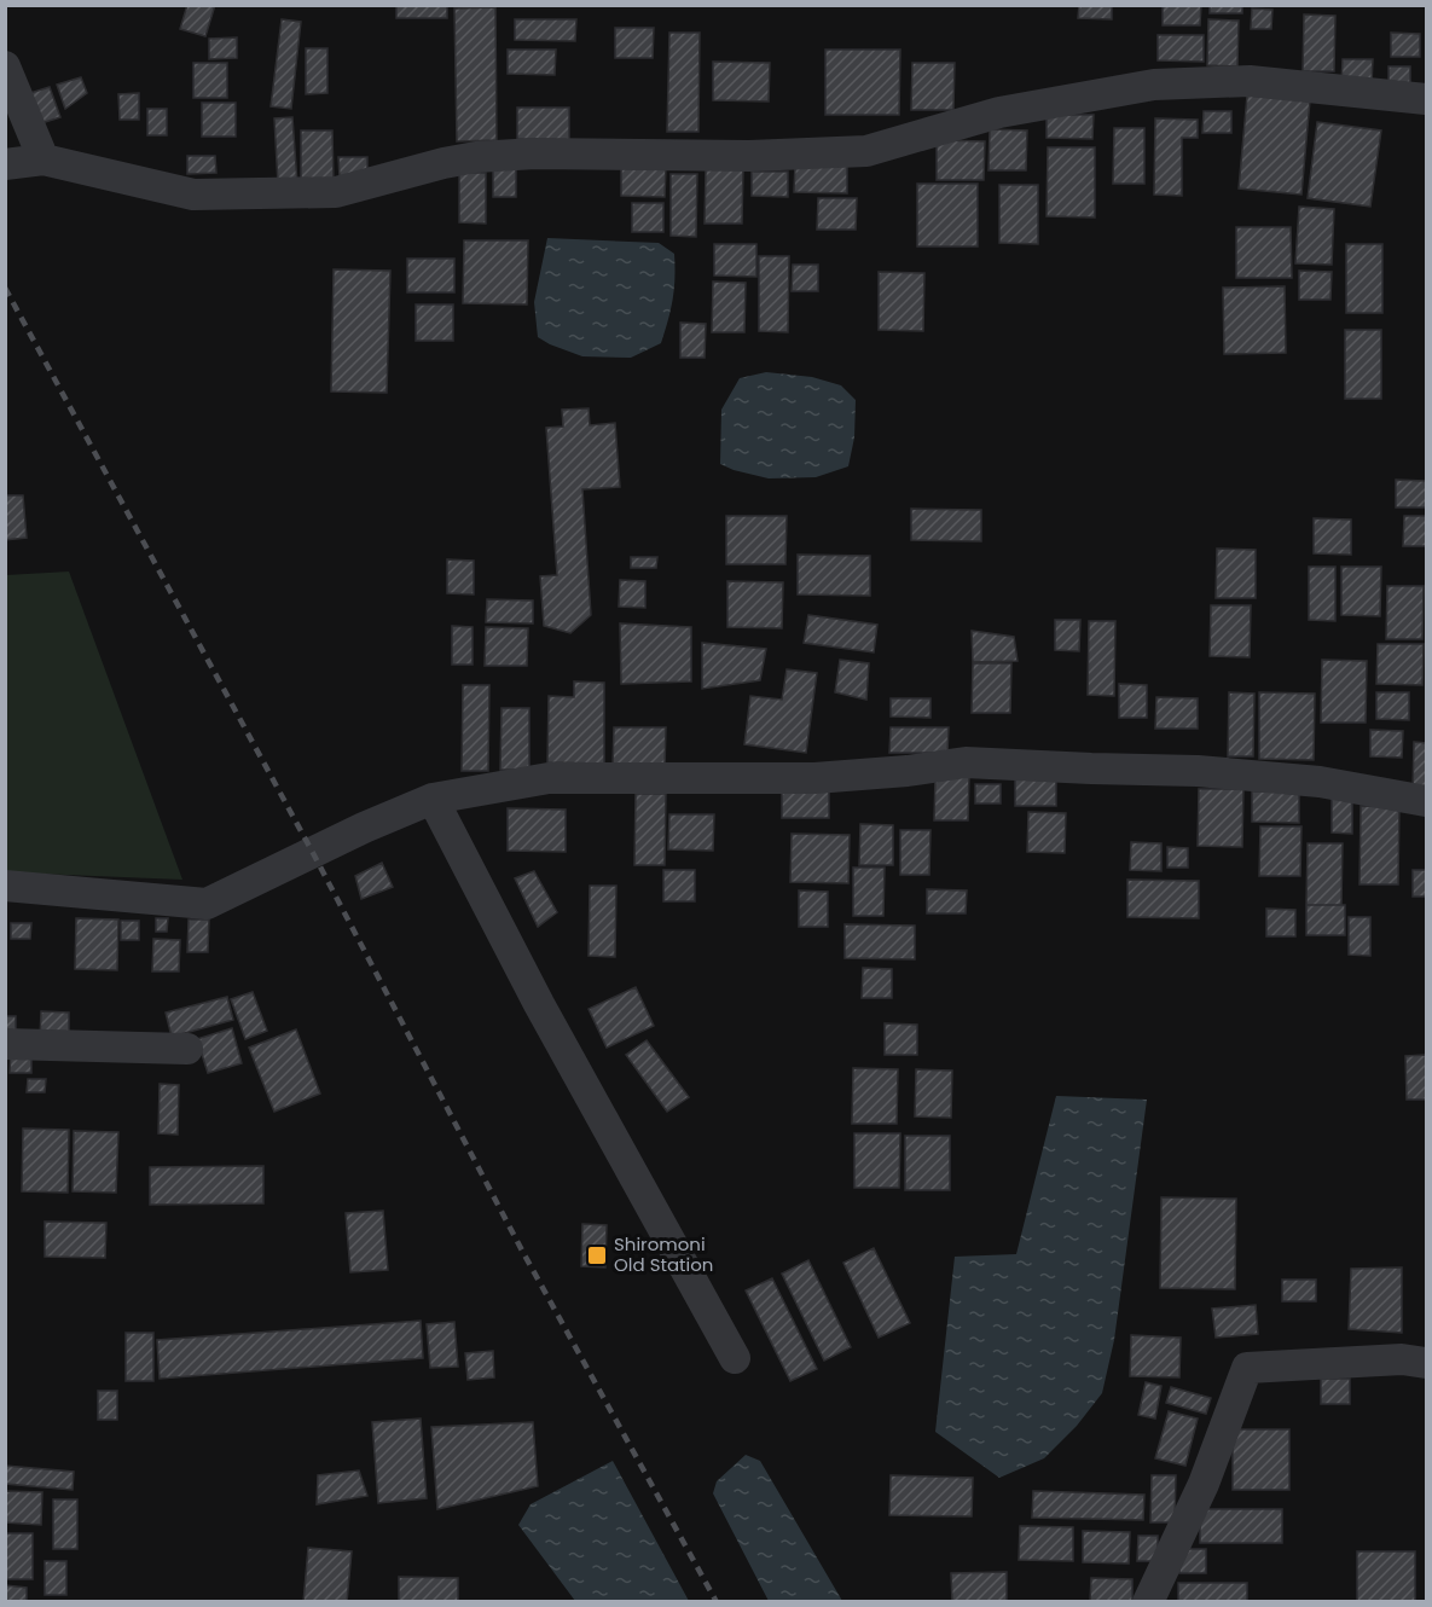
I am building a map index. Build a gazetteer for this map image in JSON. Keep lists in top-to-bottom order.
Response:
{
  "places": {
    "transit": ["Shiromoni Old Station"]
  }
}
